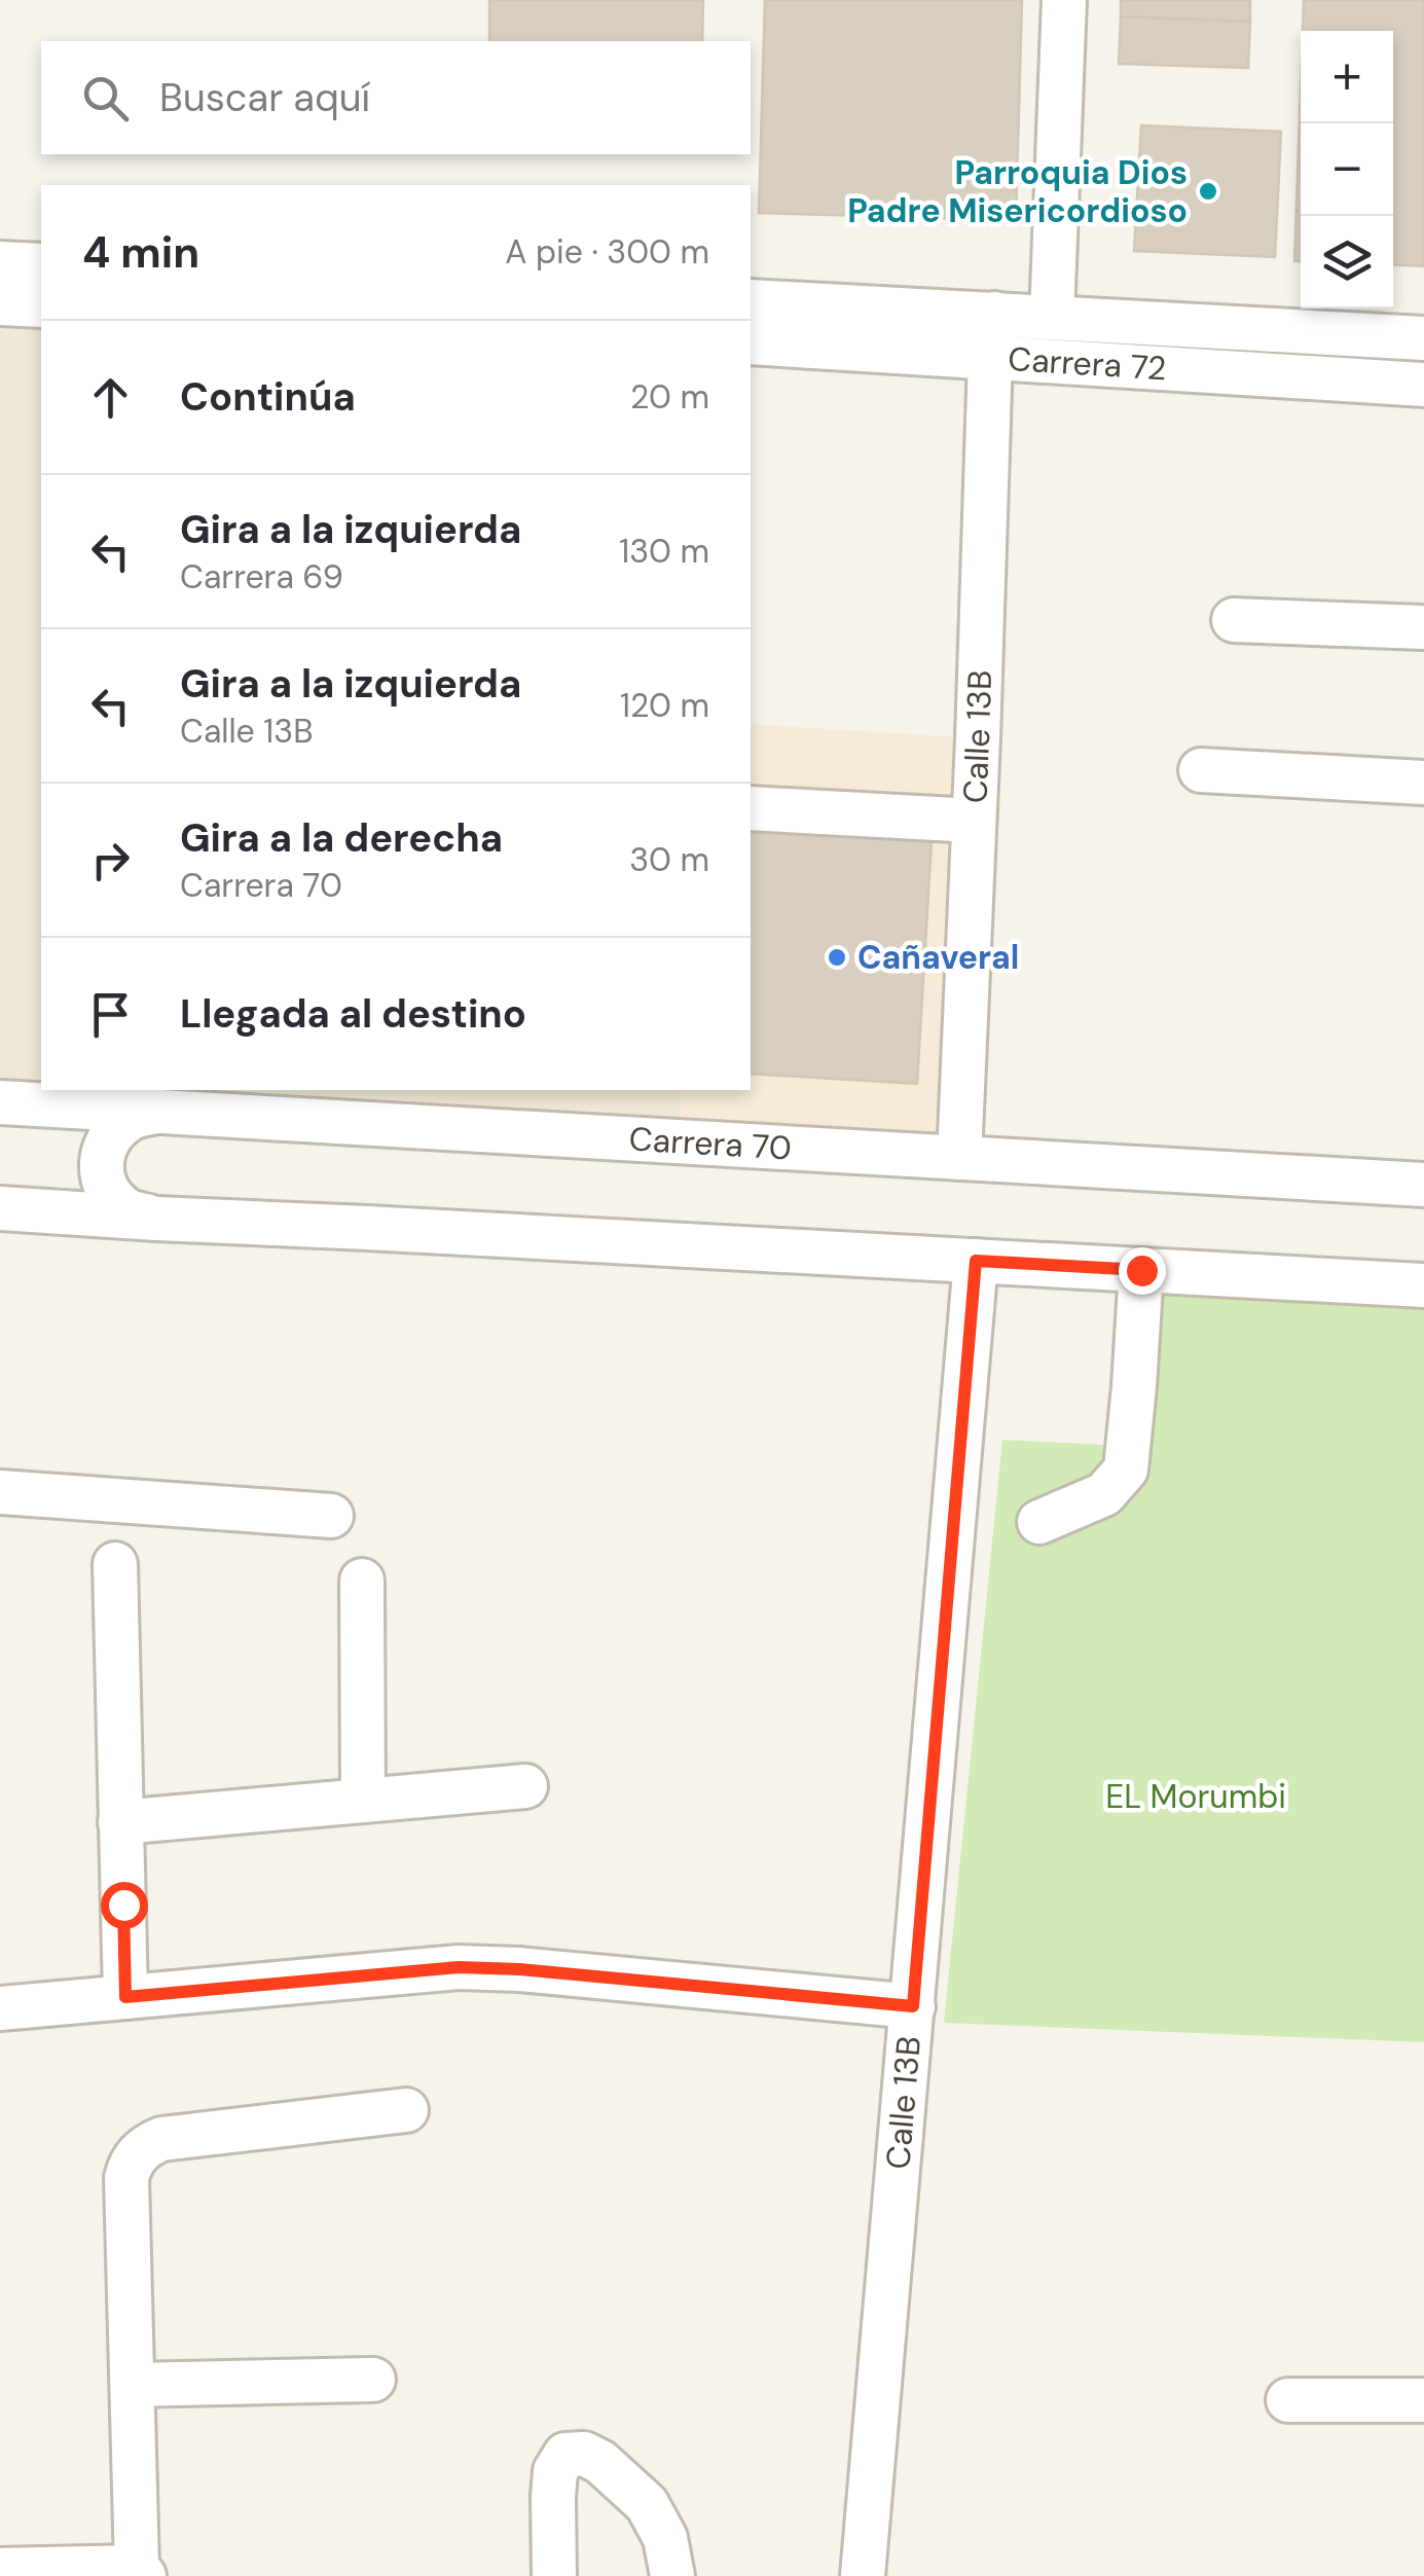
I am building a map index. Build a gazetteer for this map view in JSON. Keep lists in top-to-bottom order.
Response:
{
  "streets": {
    "street": ["Carrera 72", "Calle 13B", "Carrera 70"]
  },
  "crossings": [
    ["Carrera 72", "Calle 13B"],
    ["Calle 13B", "Carrera 70"]
  ],
  "parks": ["EL Morumbi"],
  "places": ["Parroquia Dios Padre Misericordioso", "Cañaveral"],
  "page": {
    "map_buttons": ["+", "−"],
    "search": "Buscar aquí",
    "heading": ["4 min", "A pie · 300 m"],
    "list": [
      ["Continúa", "20 m"],
      ["Gira a la izquierda", "Carrera 69", "130 m"],
      ["Gira a la izquierda", "Calle 13B", "120 m"],
      ["Gira a la derecha", "Carrera 70", "30 m"],
      "Llegada al destino"
    ]
  }
}
